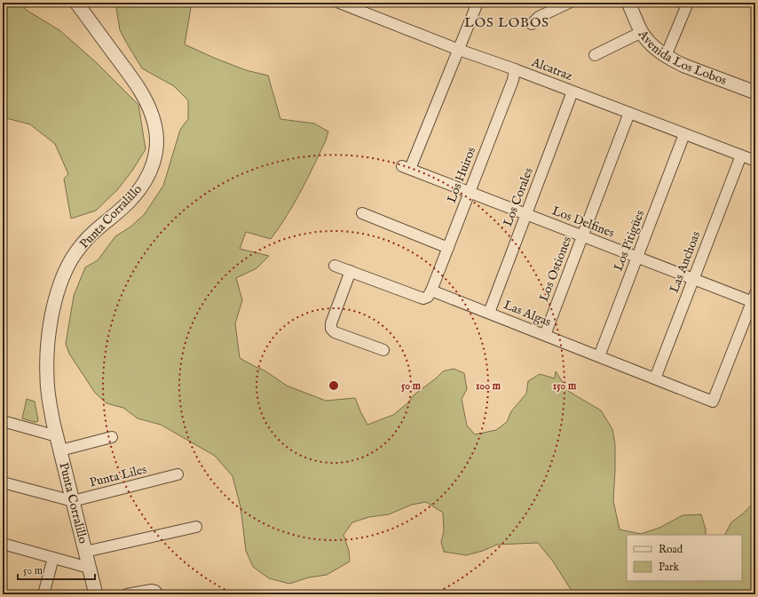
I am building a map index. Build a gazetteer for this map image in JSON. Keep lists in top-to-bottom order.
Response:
{
  "streets": {
    "street": [
      "Avenida Los Lobos",
      "Alcatraz",
      "Los Huiros",
      "Los Corales",
      "Punta Corralillo",
      "Los Delfines",
      "Los Pitigües",
      "Las Anchoas",
      "Los Ostiones",
      "Las Algas",
      "Punta Liles"
    ]
  },
  "crossings": [
    ["Alcatraz", "Los Huiros"],
    ["Alcatraz", "Los Corales"],
    ["Alcatraz", "Los Delfines"],
    ["Alcatraz", "Los Pitigües"],
    ["Alcatraz", "Las Anchoas"],
    ["Alcatraz", "Los Ostiones"],
    ["Los Huiros", "Los Delfines"],
    ["Los Huiros", "Las Algas"],
    ["Los Corales", "Los Delfines"],
    ["Los Corales", "Las Algas"],
    ["Punta Corralillo", "Punta Liles"],
    ["Los Delfines", "Los Pitigües"],
    ["Los Delfines", "Las Anchoas"],
    ["Los Delfines", "Los Ostiones"],
    ["Los Delfines", "Las Algas"],
    ["Los Pitigües", "Las Algas"],
    ["Las Anchoas", "Las Algas"],
    ["Los Ostiones", "Las Algas"]
  ],
  "districts": ["LOS LOBOS"],
  "legend": ["Road", "Park"],
  "scale_bar": "50 m",
  "rings": ["50 m", "100 m", "150 m"]
}
